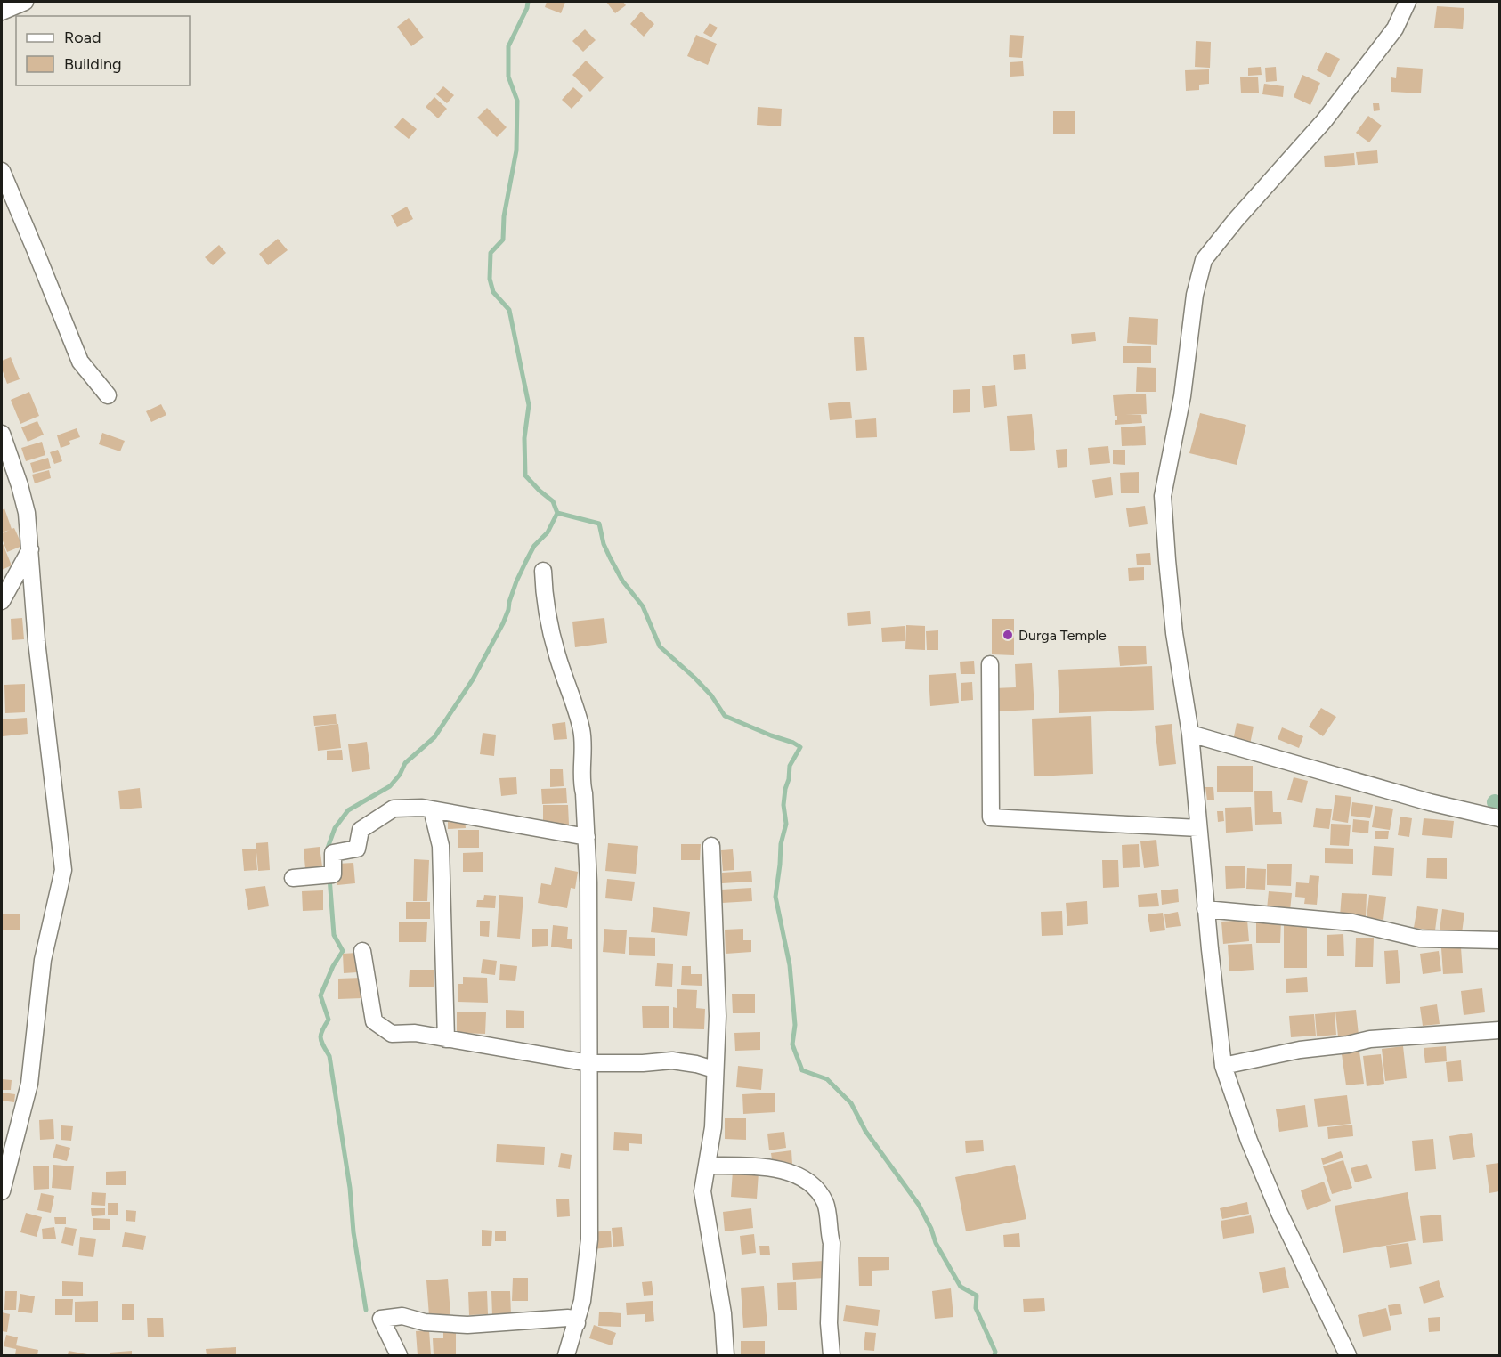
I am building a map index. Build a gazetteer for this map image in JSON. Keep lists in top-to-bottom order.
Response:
{
  "places": ["Durga Temple"],
  "legend": ["Road", "Building"]
}
